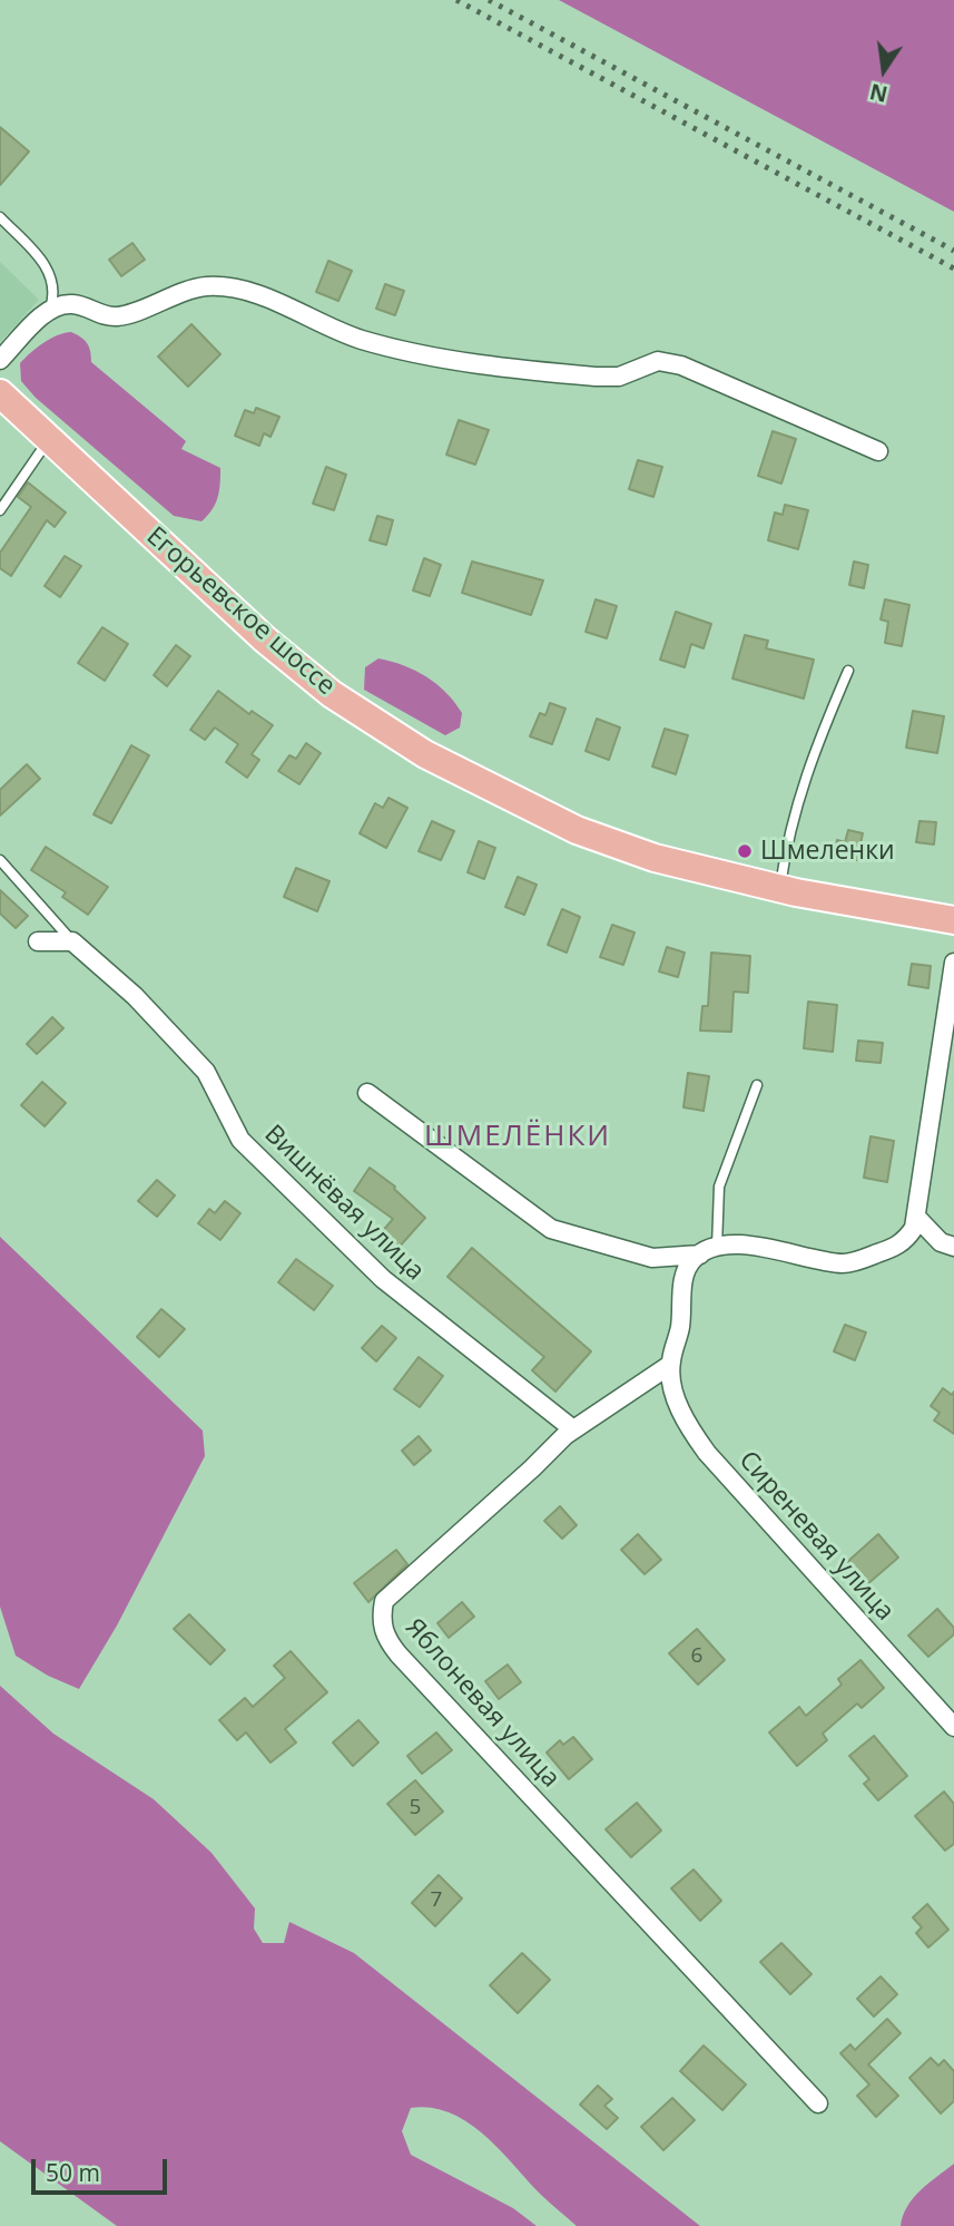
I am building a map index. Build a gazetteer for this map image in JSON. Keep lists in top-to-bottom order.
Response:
{
  "streets": {
    "main road": ["Егорьевское шоссе"],
    "street": ["Вишнёвая улица", "Сиреневая улица", "Яблоневая улица"]
  },
  "crossings": [
    ["Вишнёвая улица", "Яблоневая улица"],
    ["Сиреневая улица", "Яблоневая улица"]
  ],
  "districts": ["ШМЕЛЁНКИ"],
  "places": ["Шмеленки"],
  "house_numbers": ["6", "5", "7"],
  "scale_bar": "50 m",
  "north": "bottom"
}
